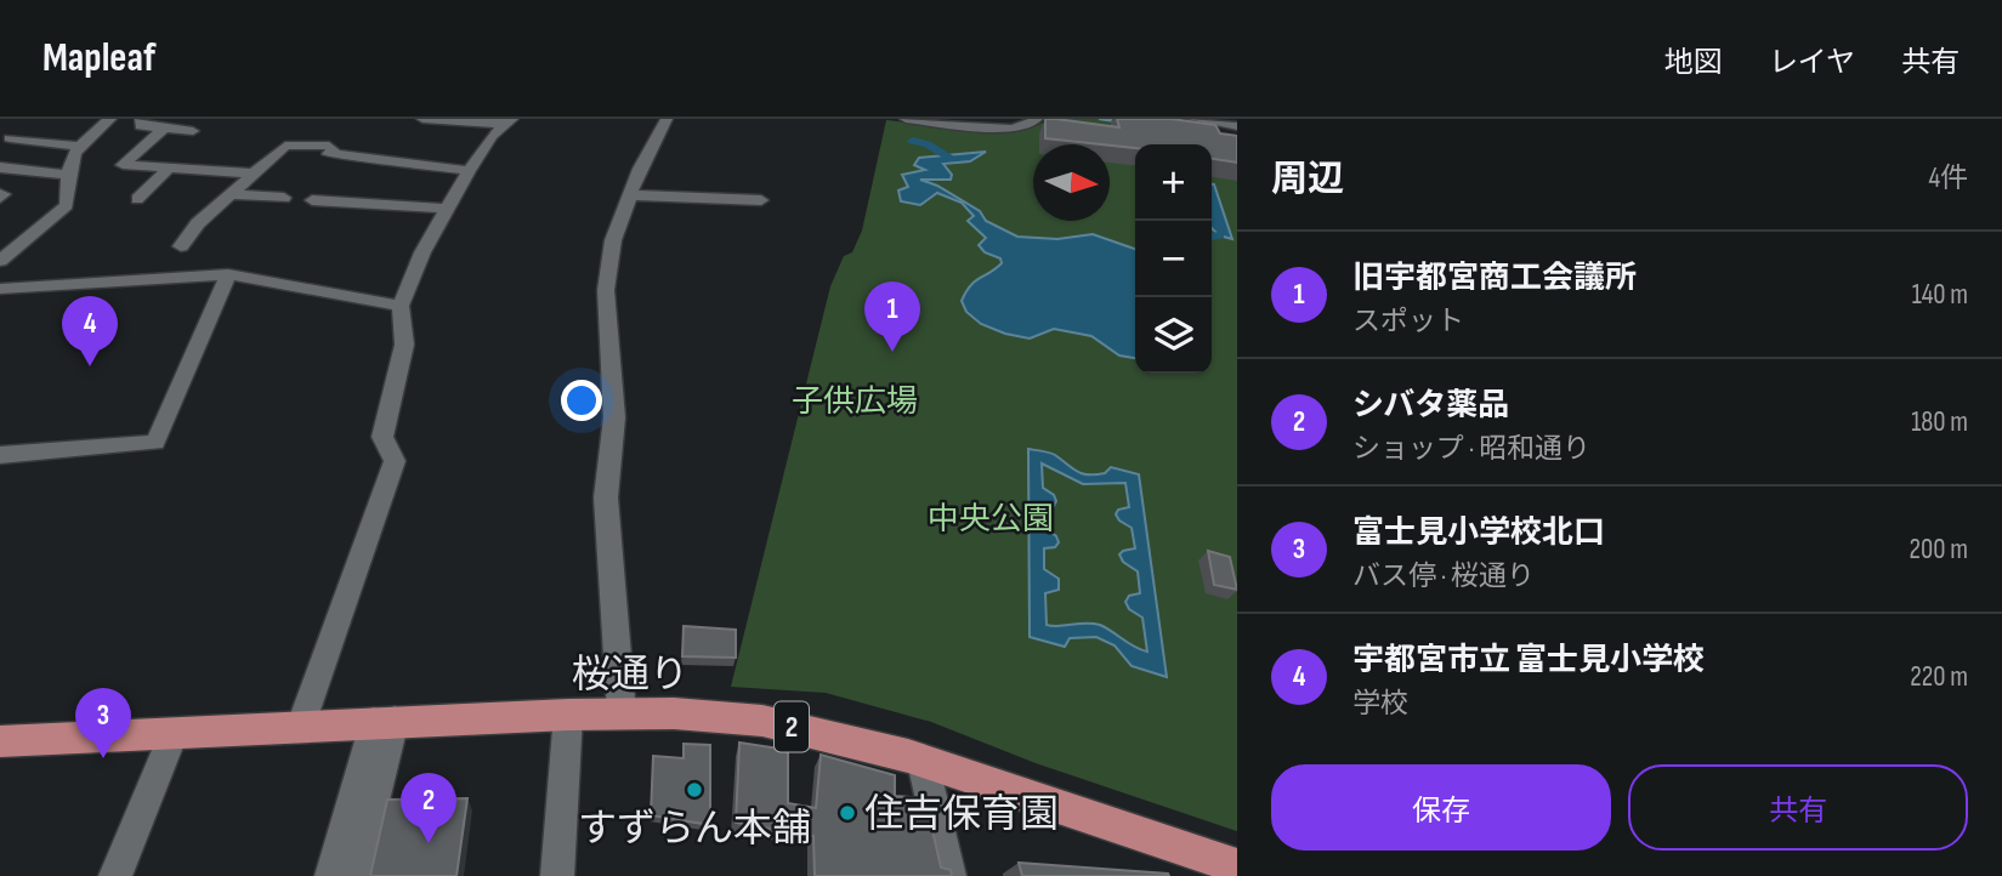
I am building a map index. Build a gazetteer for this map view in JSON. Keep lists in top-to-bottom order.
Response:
{
  "streets": {
    "main road": ["桜通り", "2"]
  },
  "parks": ["子供広場", "中央公園"],
  "places": ["すずらん本舗", "住吉保育園"],
  "north": "right",
  "page": {
    "header": "Mapleaf",
    "nav": ["地図", "レイヤ", "共有"],
    "heading": ["周辺", "4件"],
    "map_buttons": ["+", "−"],
    "list": [
      {
        "mark": "1",
        "name": "旧宇都宮商工会議所",
        "note": "スポット",
        "value": "140 m"
      },
      {
        "mark": "2",
        "name": "シバタ薬品",
        "note": "ショップ · 昭和通り",
        "value": "180 m"
      },
      {
        "mark": "3",
        "name": "富士見小学校北口",
        "note": "バス停 · 桜通り",
        "value": "200 m"
      },
      {
        "mark": "4",
        "name": "宇都宮市立 富士見小学校",
        "note": "学校",
        "value": "220 m"
      }
    ],
    "pins": [
      "1",
      "4",
      "3",
      "2"
    ],
    "buttons": ["保存", "共有"]
  }
}
